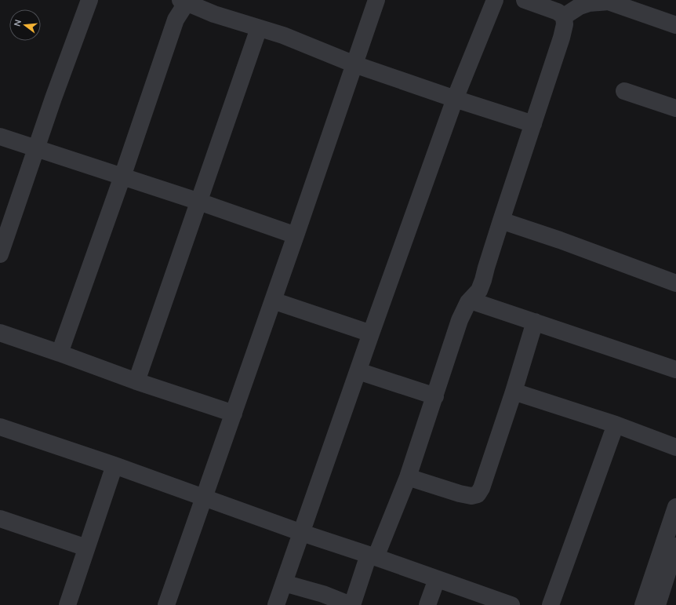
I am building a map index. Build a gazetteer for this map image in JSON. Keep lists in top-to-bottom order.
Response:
{
  "north": "left"
}
